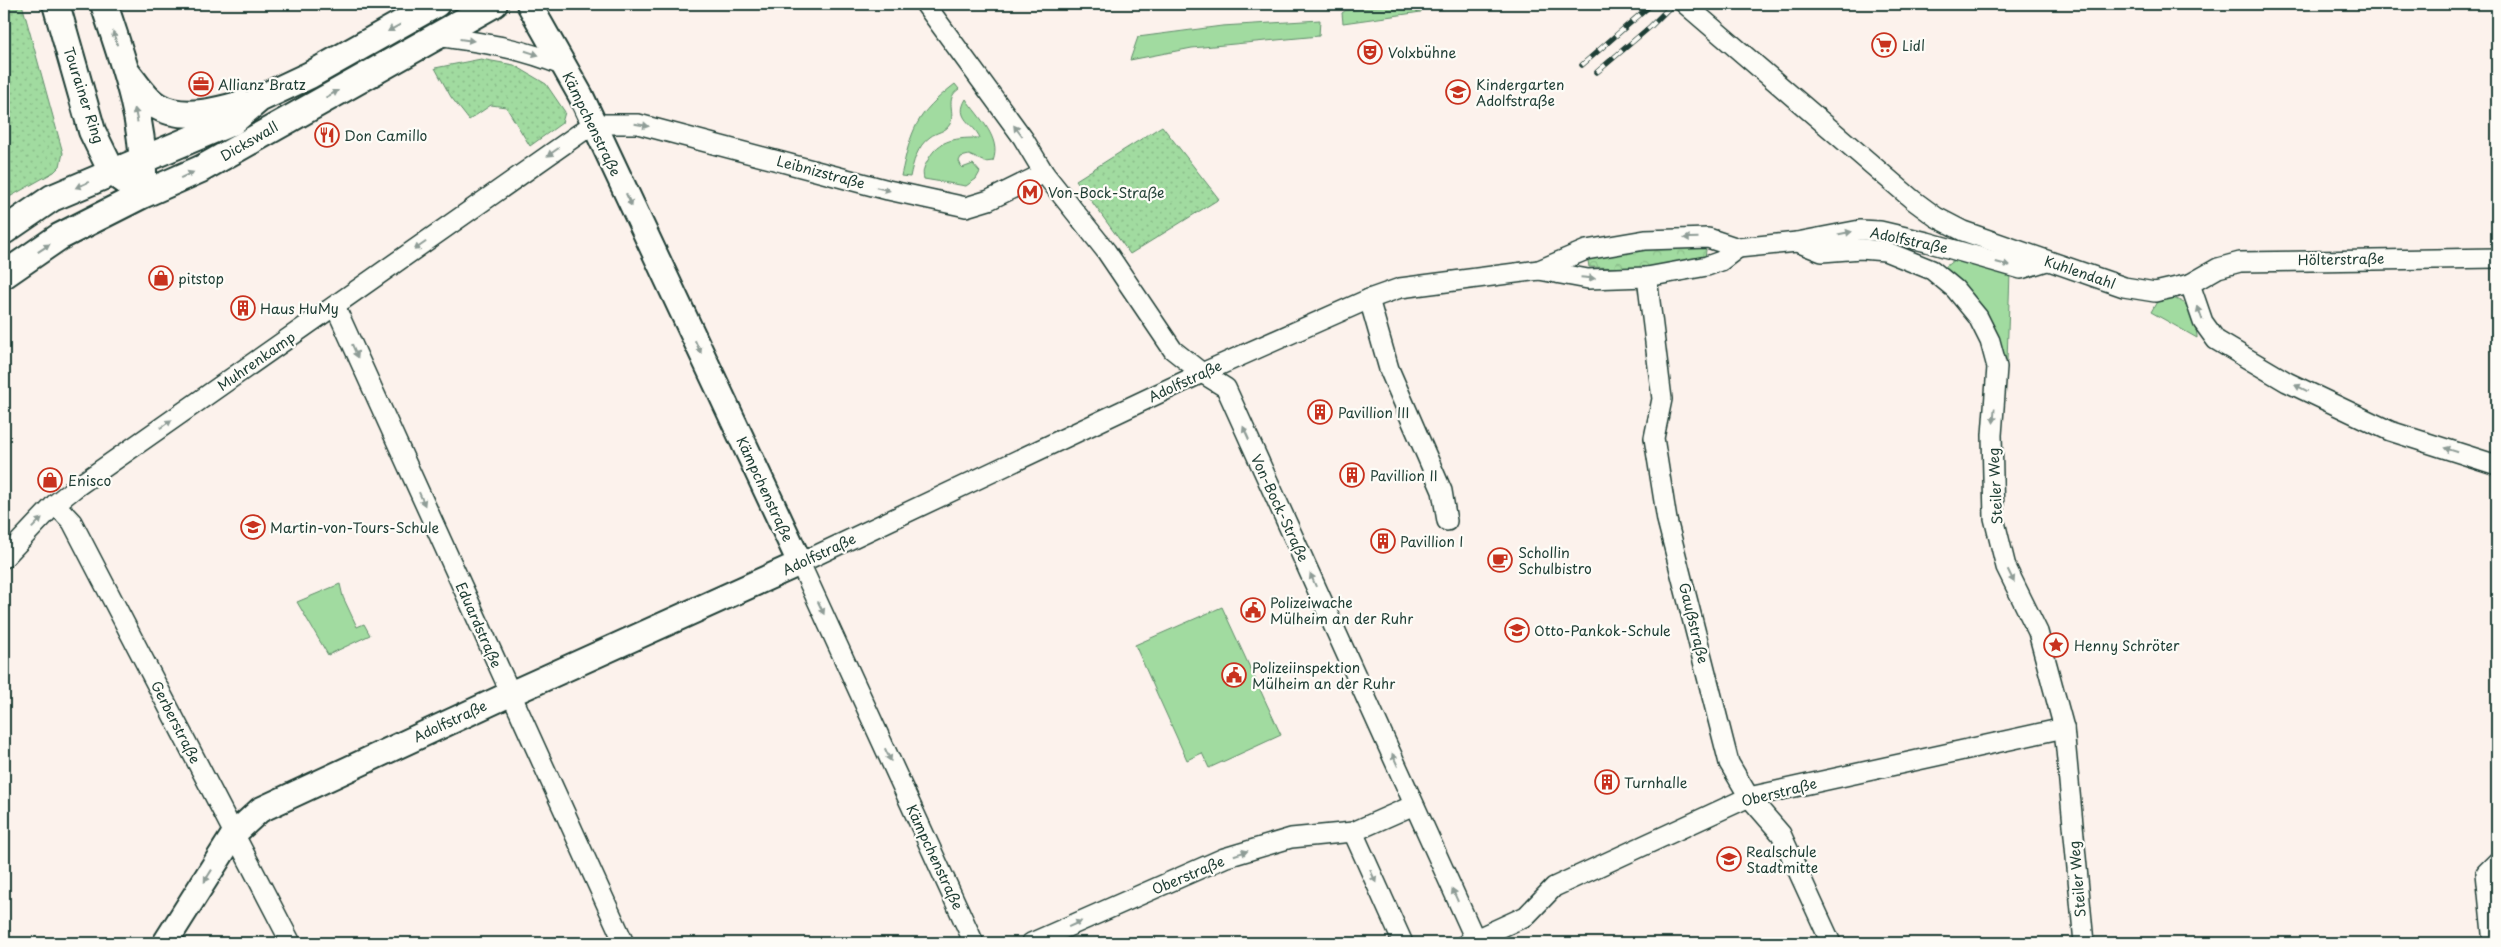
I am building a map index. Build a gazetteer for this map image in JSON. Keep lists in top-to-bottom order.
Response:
{
  "streets": {
    "main road": ["Tourainer Ring", "Dickswall"],
    "street": [
      "Kämpchenstraße",
      "Leibnizstraße",
      "Adolfstraße",
      "Hölterstraße",
      "Kuhlendahl",
      "Muhrenkamp",
      "Steiler Weg",
      "Von-Bock-Straße",
      "Gaußstraße",
      "Eduardstraße",
      "Gerberstraße",
      "Oberstraße"
    ]
  },
  "crossings": [
    ["Tourainer Ring", "Dickswall"],
    ["Kämpchenstraße", "Dickswall"],
    ["Kämpchenstraße", "Leibnizstraße"],
    ["Kämpchenstraße", "Adolfstraße"],
    ["Kämpchenstraße", "Muhrenkamp"],
    ["Leibnizstraße", "Muhrenkamp"],
    ["Leibnizstraße", "Von-Bock-Straße"],
    ["Adolfstraße", "Kuhlendahl"],
    ["Adolfstraße", "Steiler Weg"],
    ["Adolfstraße", "Von-Bock-Straße"],
    ["Adolfstraße", "Gaußstraße"],
    ["Adolfstraße", "Eduardstraße"],
    ["Adolfstraße", "Gerberstraße"],
    ["Hölterstraße", "Kuhlendahl"],
    ["Muhrenkamp", "Eduardstraße"],
    ["Muhrenkamp", "Gerberstraße"],
    ["Steiler Weg", "Oberstraße"],
    ["Von-Bock-Straße", "Oberstraße"],
    ["Gaußstraße", "Oberstraße"]
  ],
  "one_way": [
    "Kämpchenstraße",
    "Leibnizstraße",
    "Steiler Weg",
    "Eduardstraße"
  ],
  "places": {
    "supermarket": ["Lidl"],
    "theatre": ["Volxbühne"],
    "office": ["Allianz Bratz"],
    "school or university": [
      "Kindergarten Adolfstraße",
      "Martin-von-Tours-Schule",
      "Otto-Pankok-Schule",
      "Realschule Stadtmitte"
    ],
    "restaurant": ["Don Camillo"],
    "metro station": ["Von-Bock-Straße"],
    "shop": ["pitstop", "Enisco"],
    "building": [
      "Haus HuMy",
      "Pavillion III",
      "Pavillion II",
      "Pavillion I",
      "Turnhalle"
    ],
    "cafe": ["Schollin Schulbistro"],
    "public building": ["Polizeiwache Mülheim an der Ruhr", "Polizeiinspektion Mülheim an der Ruhr"],
    "place": ["Henny Schröter"]
  }
}
